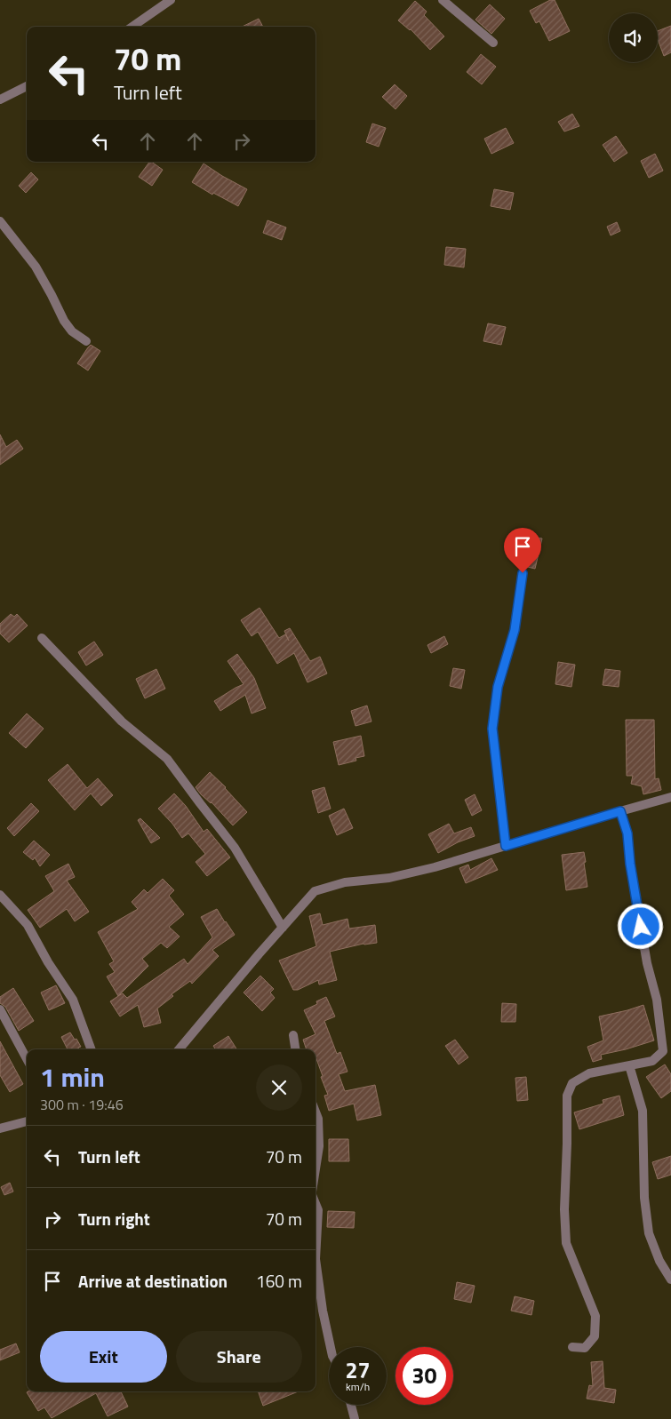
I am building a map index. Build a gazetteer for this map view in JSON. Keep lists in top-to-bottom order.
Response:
{
  "page": {
    "turn": ["70 m", "Turn left"],
    "heading": ["1 min", "300 m · 19:46"],
    "list": [
      {
        "name": "Turn left",
        "value": "70 m"
      },
      {
        "name": "Turn right",
        "value": "70 m"
      },
      {
        "name": "Arrive at destination",
        "value": "160 m"
      }
    ],
    "buttons": ["Exit", "Share"],
    "speed": "27 km/h",
    "limit": "30"
  }
}
